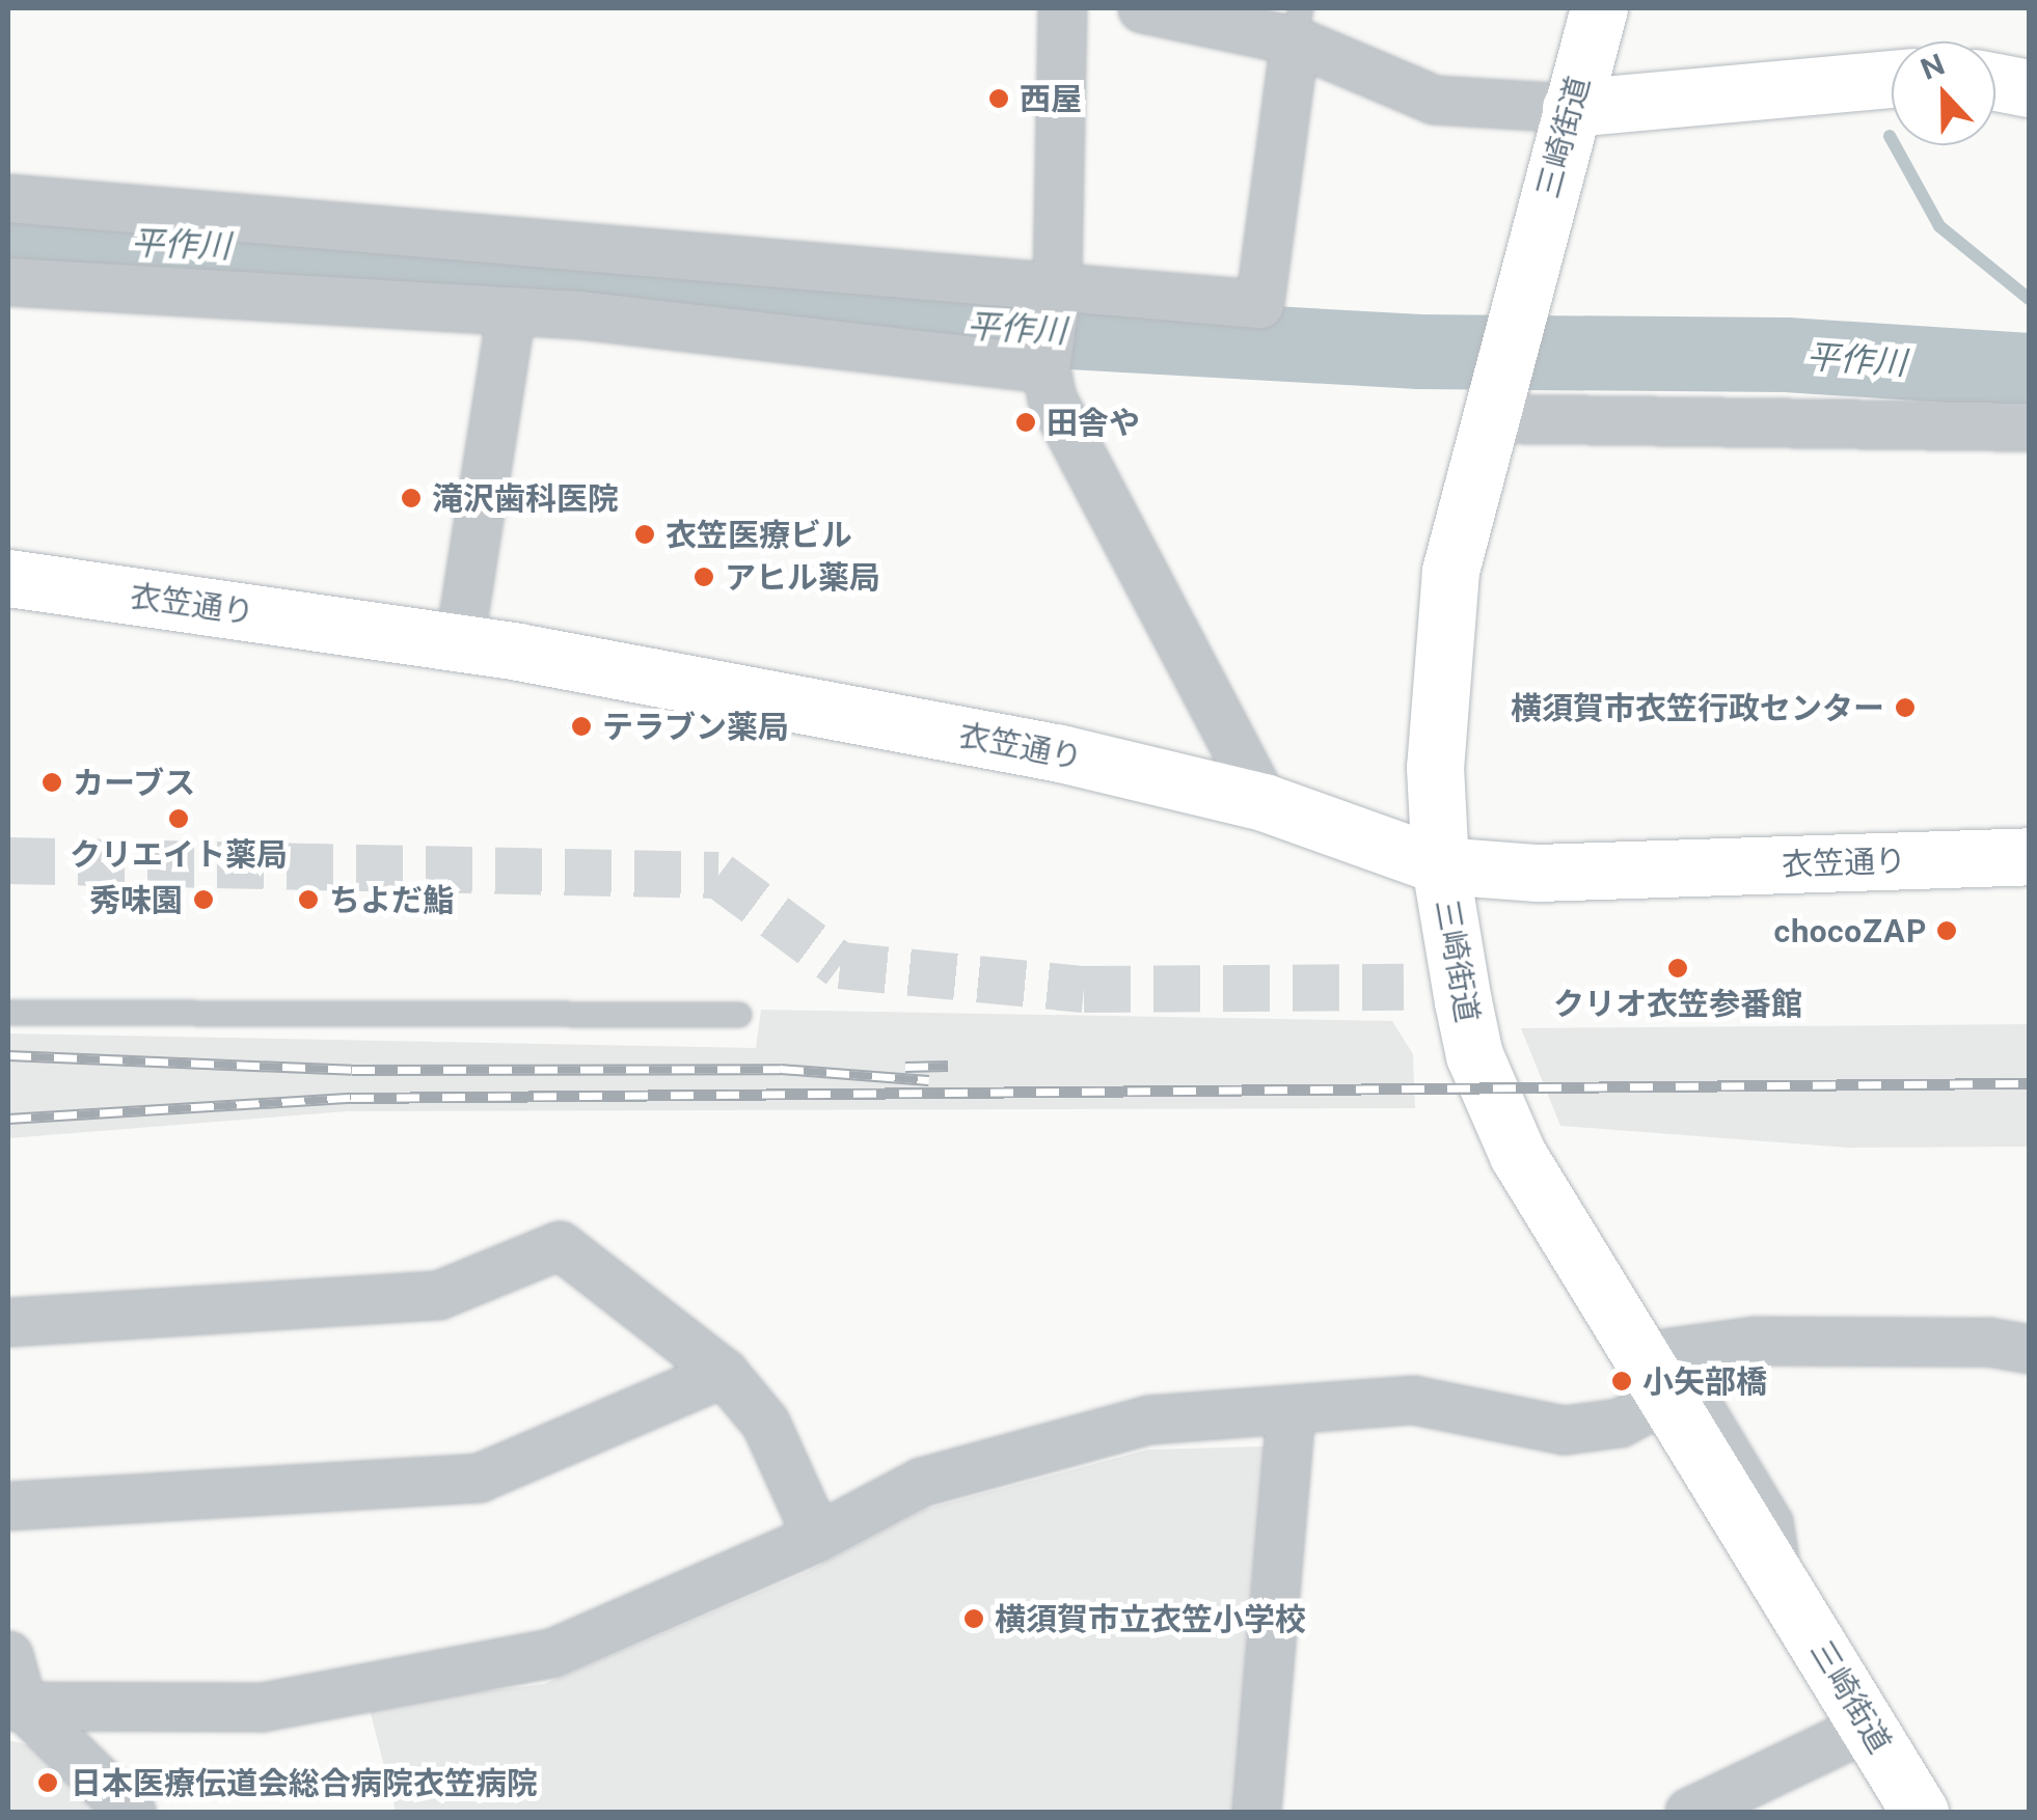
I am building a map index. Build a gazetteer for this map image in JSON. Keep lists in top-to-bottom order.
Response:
{
  "streets": {
    "street": ["三崎街道", "衣笠通り"]
  },
  "crossings": [
    ["三崎街道", "衣笠通り"]
  ],
  "water": ["平作川"],
  "places": [
    "西屋",
    "田舎や",
    "滝沢歯科医院",
    "衣笠医療ビル",
    "アヒル薬局",
    "横須賀市衣笠行政センター",
    "テラブン薬局",
    "カーブス",
    "クリエイト薬局",
    "秀味園",
    "ちよだ鮨",
    "chocoZAP",
    "クリオ衣笠参番館",
    "小矢部橋",
    "横須賀市立衣笠小学校",
    "日本医療伝道会総合病院衣笠病院"
  ],
  "north": "top"
}
